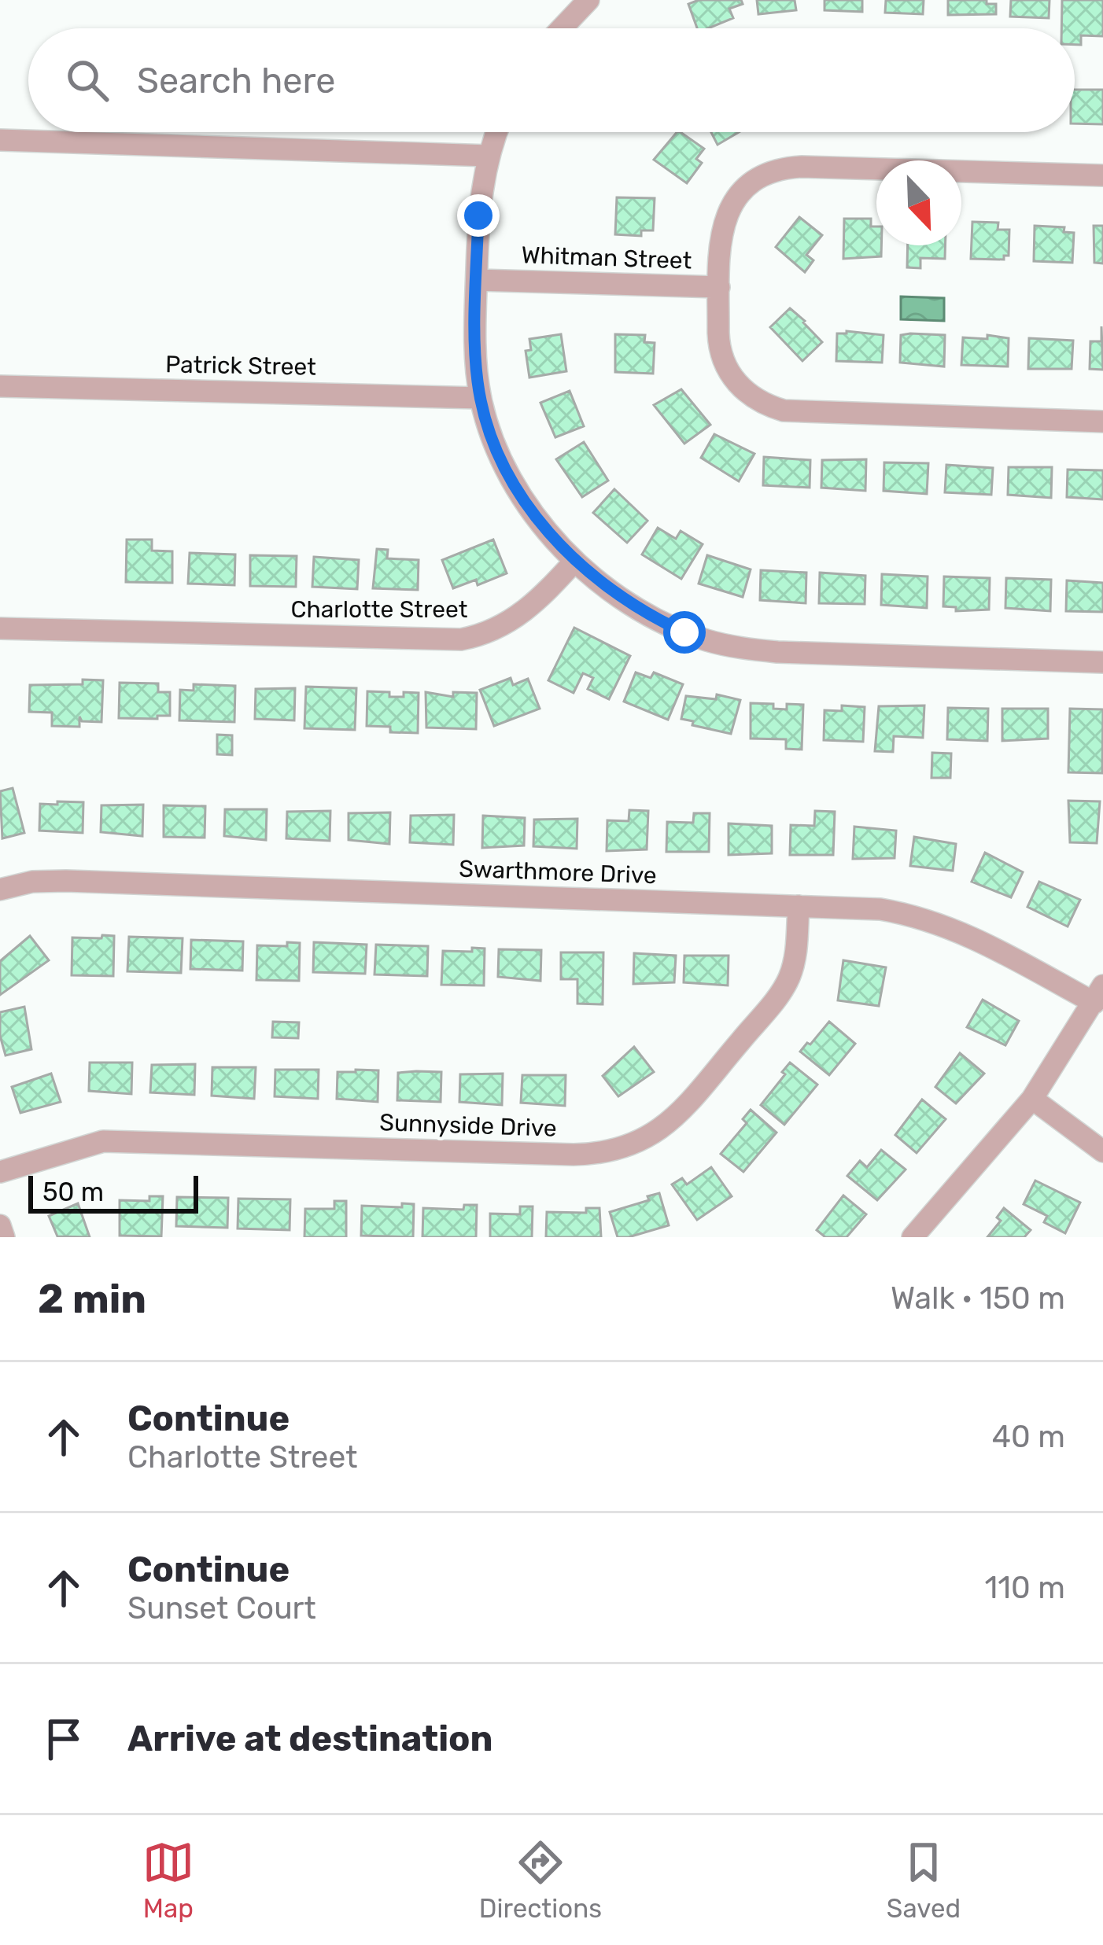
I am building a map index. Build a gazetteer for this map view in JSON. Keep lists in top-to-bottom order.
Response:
{
  "streets": {
    "street": [
      "Whitman Street",
      "Patrick Street",
      "Charlotte Street",
      "Swarthmore Drive",
      "Sunnyside Drive"
    ]
  },
  "crossings": [
    ["Swarthmore Drive", "Sunnyside Drive"]
  ],
  "scale_bar": "50 m",
  "north": "bottom right",
  "page": {
    "search": "Search here",
    "scale": "50 m",
    "heading": ["2 min", "Walk · 150 m"],
    "list": [
      ["Continue", "Charlotte Street", "40 m"],
      ["Continue", "Sunset Court", "110 m"],
      "Arrive at destination"
    ],
    "nav": ["Map", "Directions", "Saved"]
  }
}
